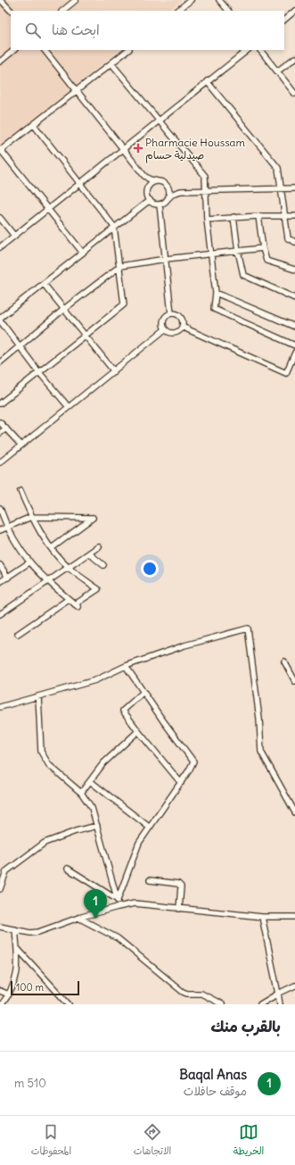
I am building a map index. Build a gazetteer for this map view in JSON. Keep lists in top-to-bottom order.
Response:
{
  "places": {
    "health": ["Pharmacie Houssam صيدلية حسام"]
  },
  "scale_bar": "100 m",
  "page": {
    "search": "ابحث هنا",
    "pins": "1",
    "scale": "100 m",
    "heading": "بالقرب منك",
    "list": [
      {
        "mark": "1",
        "name": "Baqal Anas",
        "note": "موقف حافلات",
        "value": "510 m"
      }
    ],
    "nav": ["الخريطة", "الاتجاهات", "المحفوظات"]
  }
}
